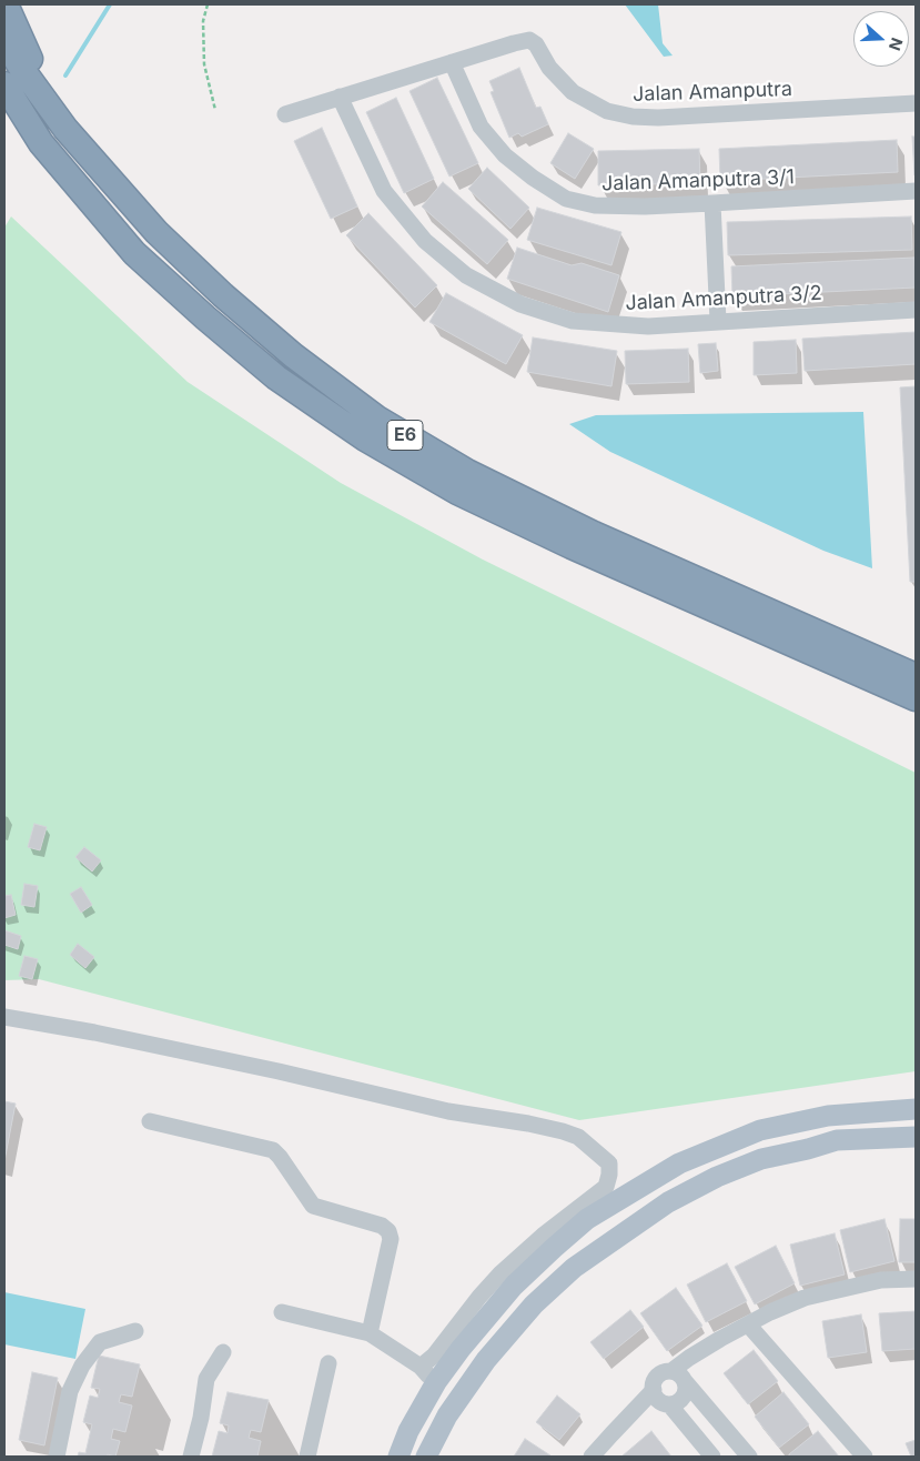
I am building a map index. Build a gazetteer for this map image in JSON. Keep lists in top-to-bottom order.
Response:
{
  "streets": {
    "highway": ["E6"],
    "street": ["Jalan Amanputra", "Jalan Amanputra 3/1", "Jalan Amanputra 3/2"]
  },
  "crossings": [
    ["Jalan Amanputra", "Jalan Amanputra 3/1"],
    ["Jalan Amanputra", "Jalan Amanputra 3/2"]
  ],
  "north": "right"
}
